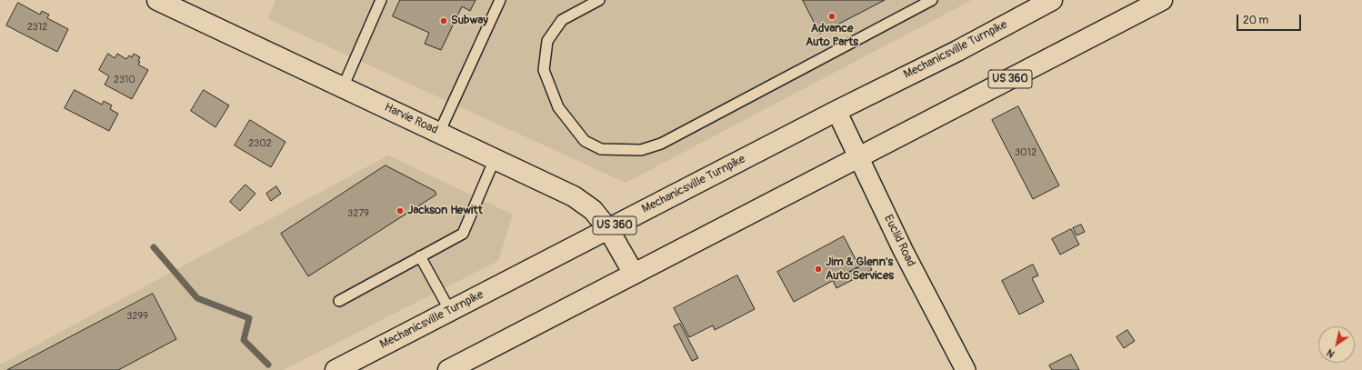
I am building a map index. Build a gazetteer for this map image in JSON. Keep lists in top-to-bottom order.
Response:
{
  "streets": {
    "main road": ["Mechanicsville Turnpike", "US 360", "Harvie Road"],
    "street": ["Euclid Road"]
  },
  "crossings": [
    ["Mechanicsville Turnpike", "Harvie Road"],
    ["Mechanicsville Turnpike", "Euclid Road"],
    ["US 360", "Harvie Road"],
    ["US 360", "Euclid Road"]
  ],
  "places": [
    "Advance Auto Parts",
    "Subway",
    "Jackson Hewitt",
    "Jim & Glenn's Auto Services"
  ],
  "house_numbers": [
    "2312",
    "2310",
    "2302",
    "3012",
    "3279",
    "3299"
  ],
  "scale_bar": "20 m",
  "north": "bottom left"
}
